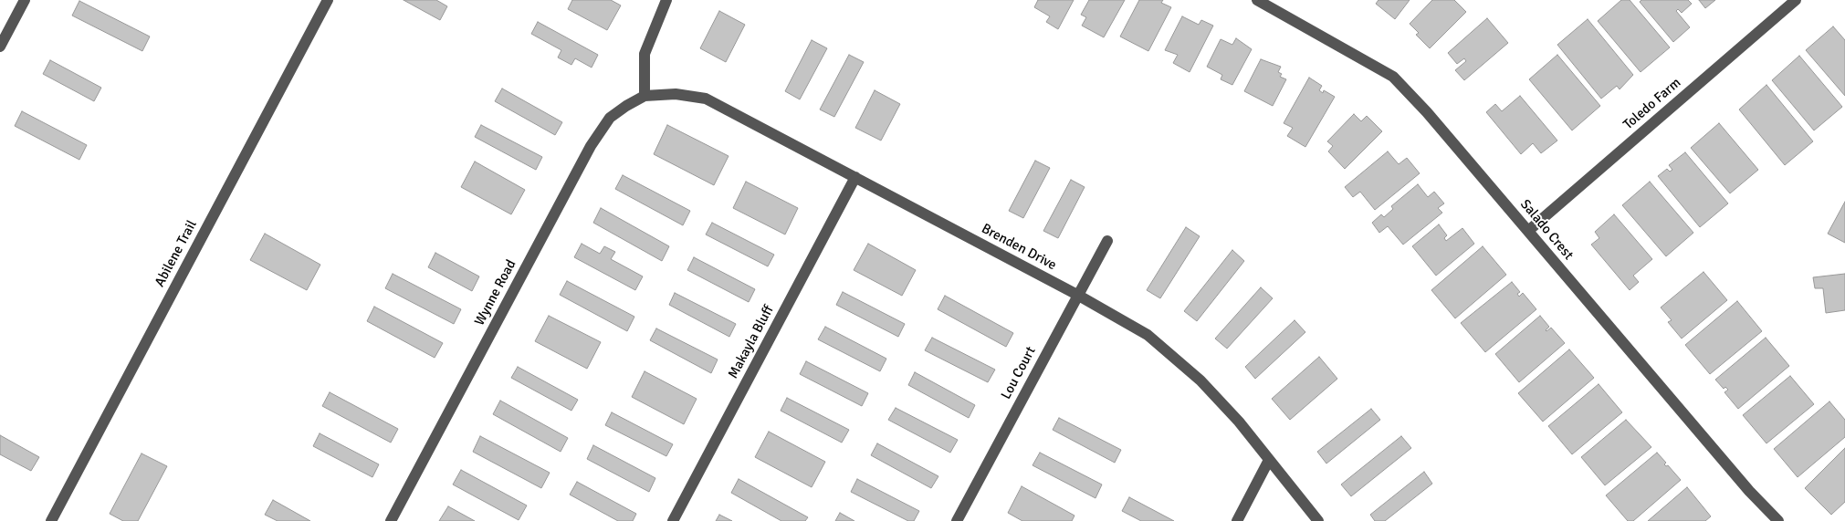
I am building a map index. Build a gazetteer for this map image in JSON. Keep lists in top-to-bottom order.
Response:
{
  "streets": {
    "street": [
      "Toledo Farm",
      "Salado Crest",
      "Brenden Drive",
      "Abilene Trail",
      "Wynne Road",
      "Makayla Bluff",
      "Lou Court"
    ]
  },
  "crossings": [
    ["Toledo Farm", "Salado Crest"],
    ["Brenden Drive", "Wynne Road"],
    ["Brenden Drive", "Makayla Bluff"],
    ["Brenden Drive", "Lou Court"]
  ]
}
